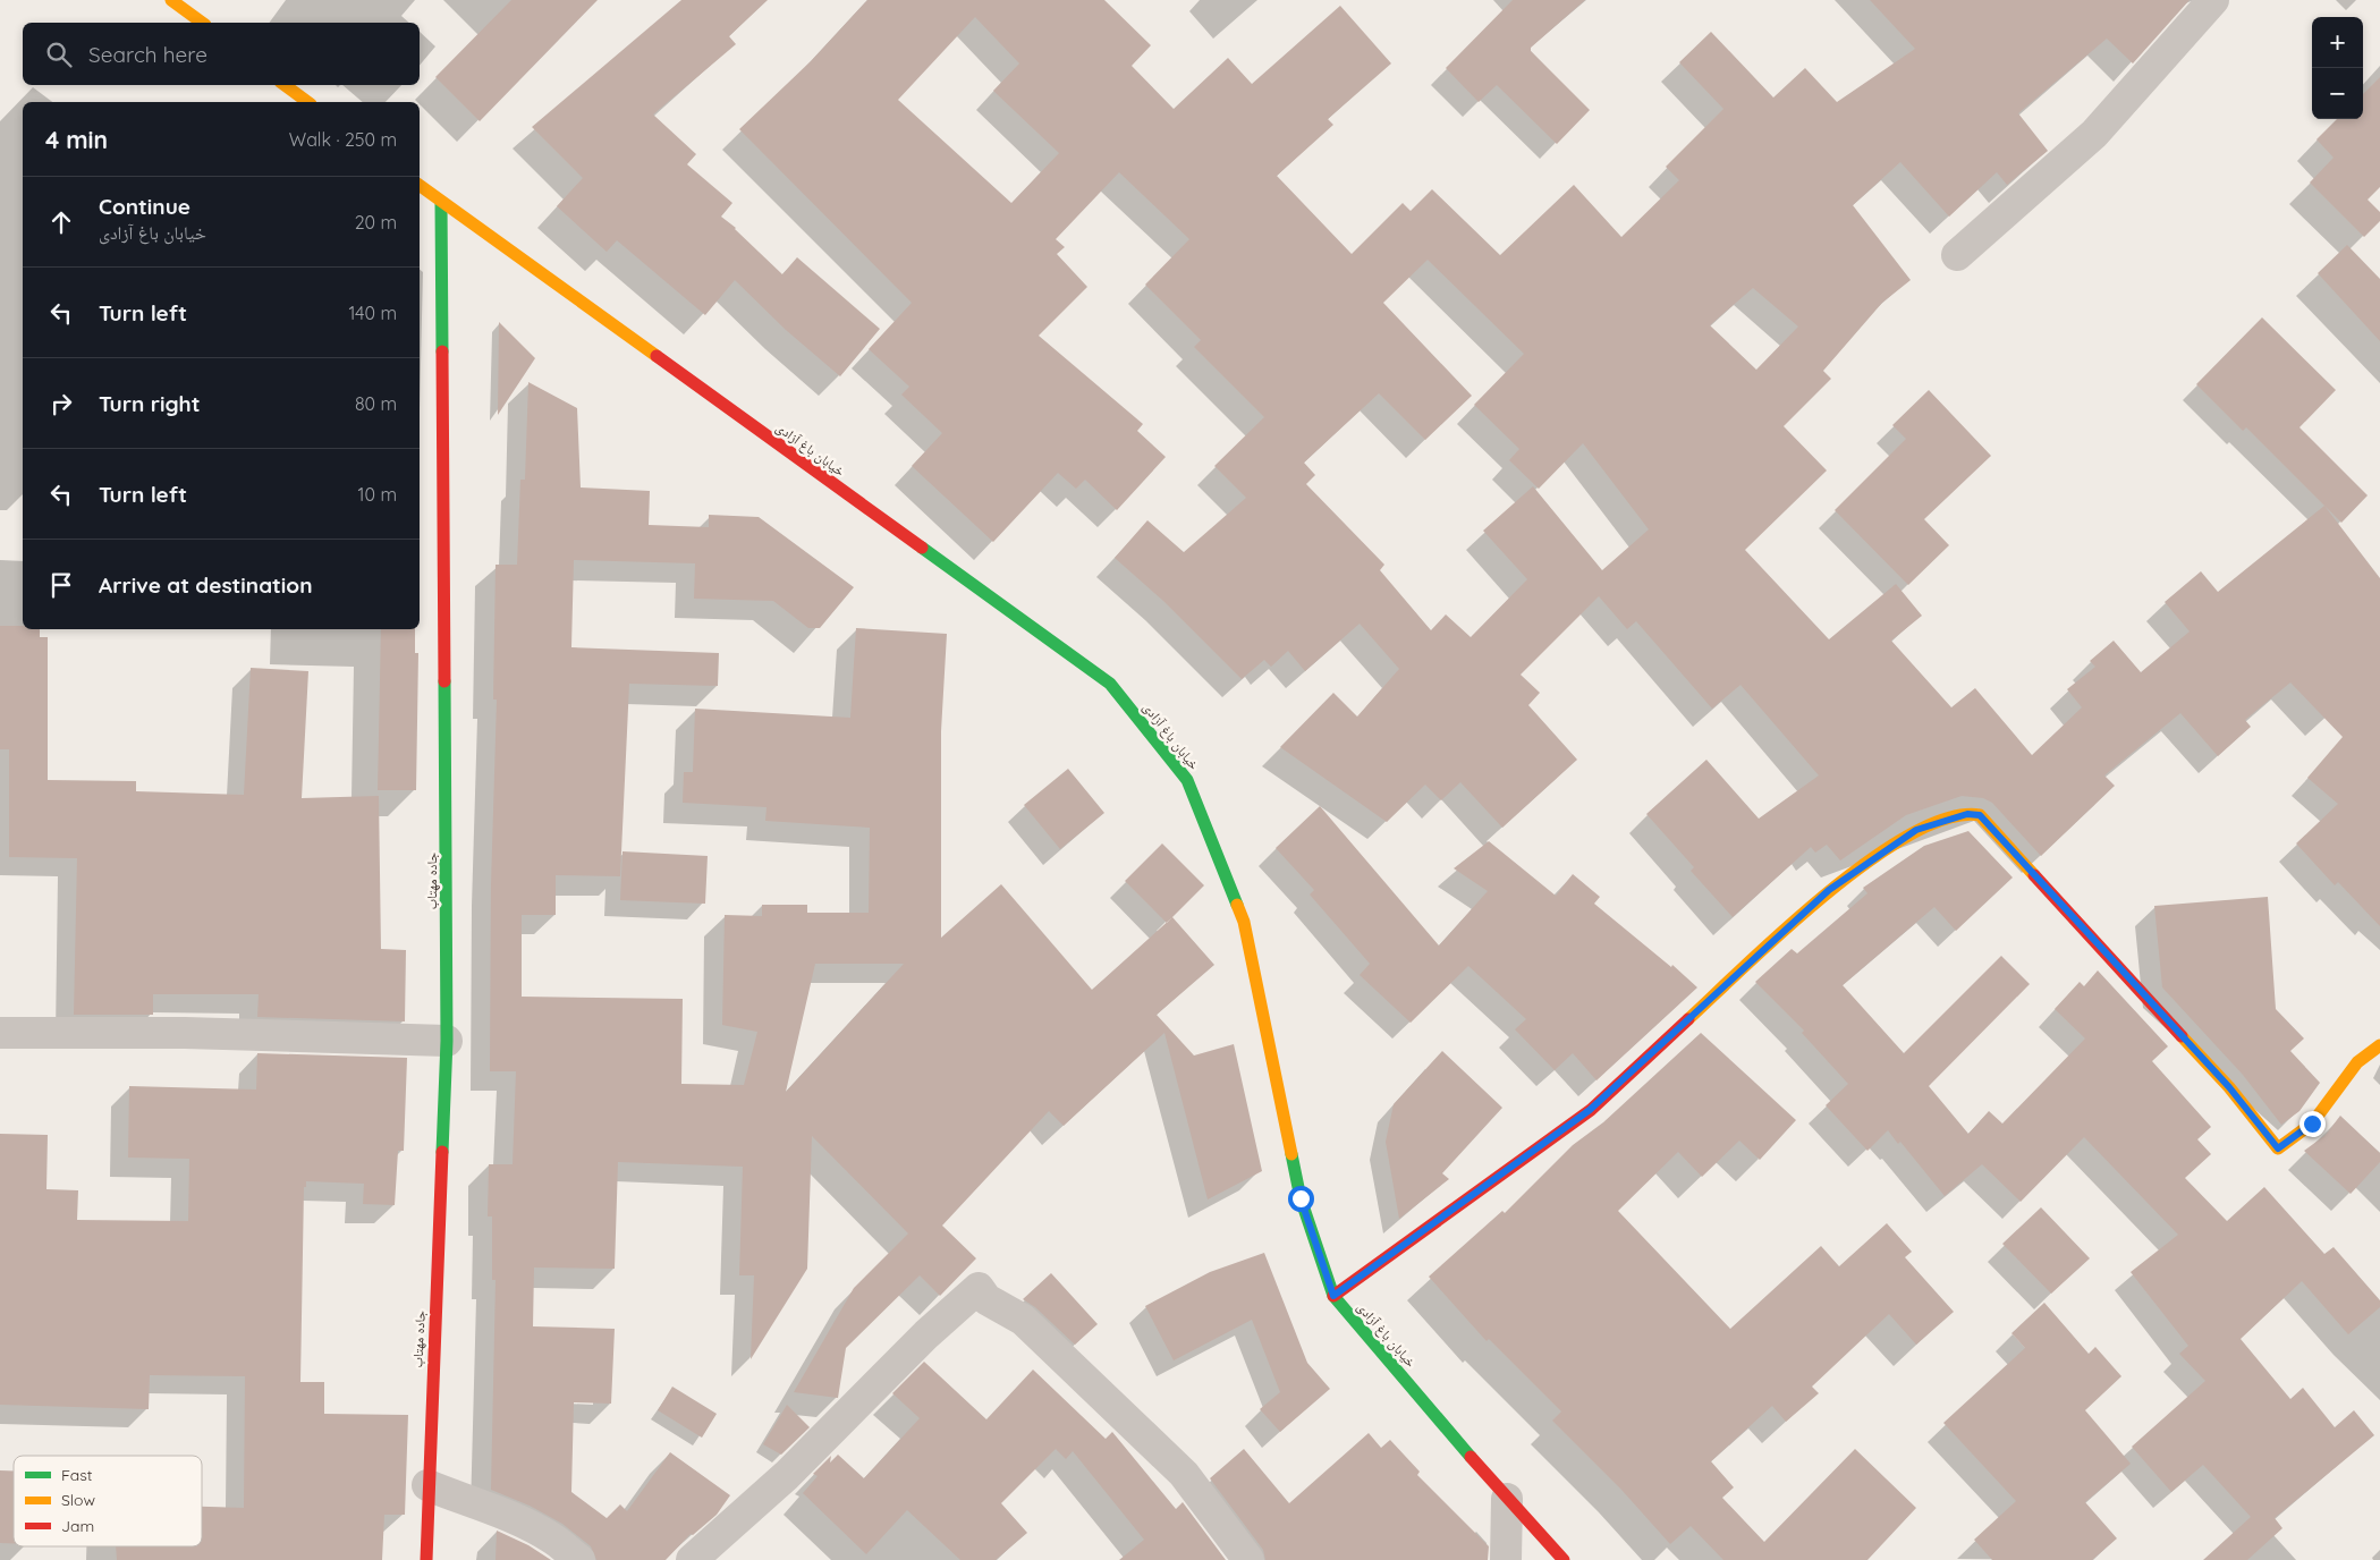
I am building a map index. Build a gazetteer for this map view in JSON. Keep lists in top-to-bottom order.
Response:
{
  "streets": {
    "street": ["خیابان باغ آزادی", "جاده مهتاب"]
  },
  "crossings": [
    ["خیابان باغ آزادی", "جاده مهتاب"]
  ],
  "legend": ["Fast", "Slow", "Jam"],
  "page": {
    "map_buttons": ["+", "−"],
    "search": "Search here",
    "heading": ["4 min", "Walk · 250 m"],
    "list": [
      ["Continue", "خیابان باغ آزادی", "20 m"],
      ["Turn left", "140 m"],
      ["Turn right", "80 m"],
      ["Turn left", "10 m"],
      "Arrive at destination"
    ]
  }
}
